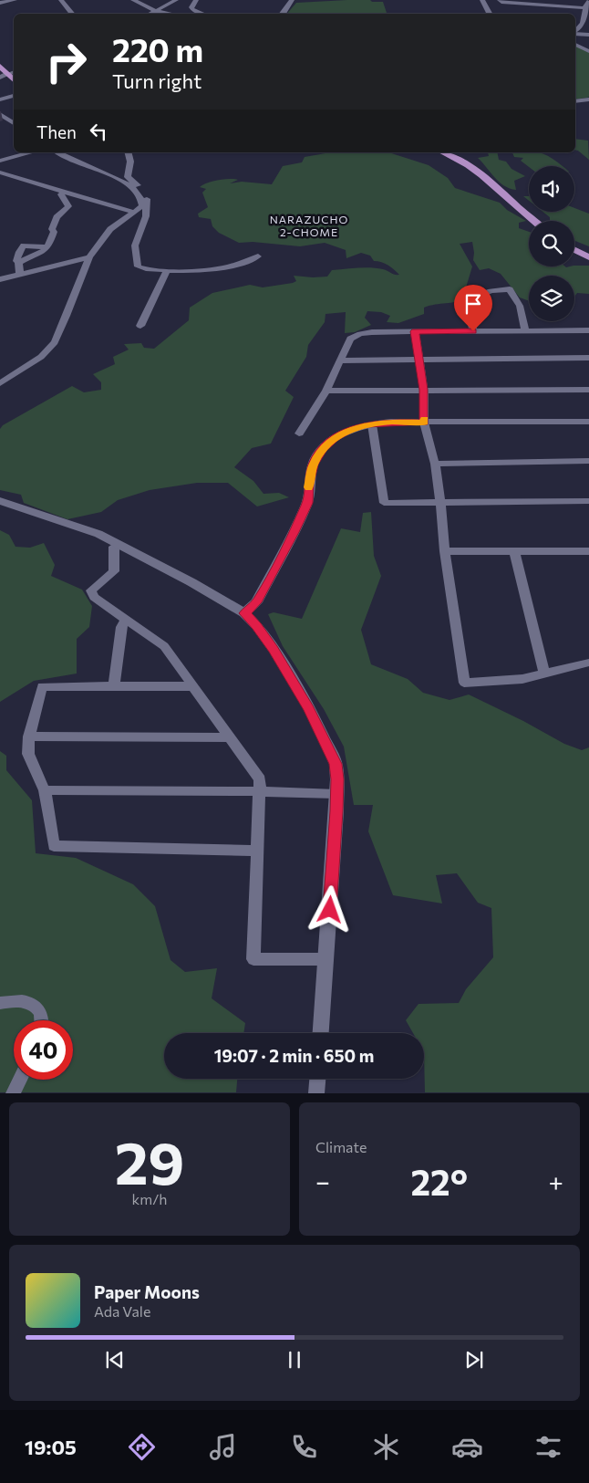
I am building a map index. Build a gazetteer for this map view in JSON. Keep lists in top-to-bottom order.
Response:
{
  "districts": ["NARAZUCHO 2-CHOME"],
  "page": {
    "turn": ["220 m", "Turn right"],
    "then": "Then",
    "limit": "40",
    "trip": "19:07 · 2 min · 650 m",
    "tile": [
      ["29", "km/h"],
      "Climate"
    ],
    "heat": ["−", "22°", "+"],
    "song": ["Paper Moons", "Ada Vale"],
    "tabs": "19:05"
  }
}
